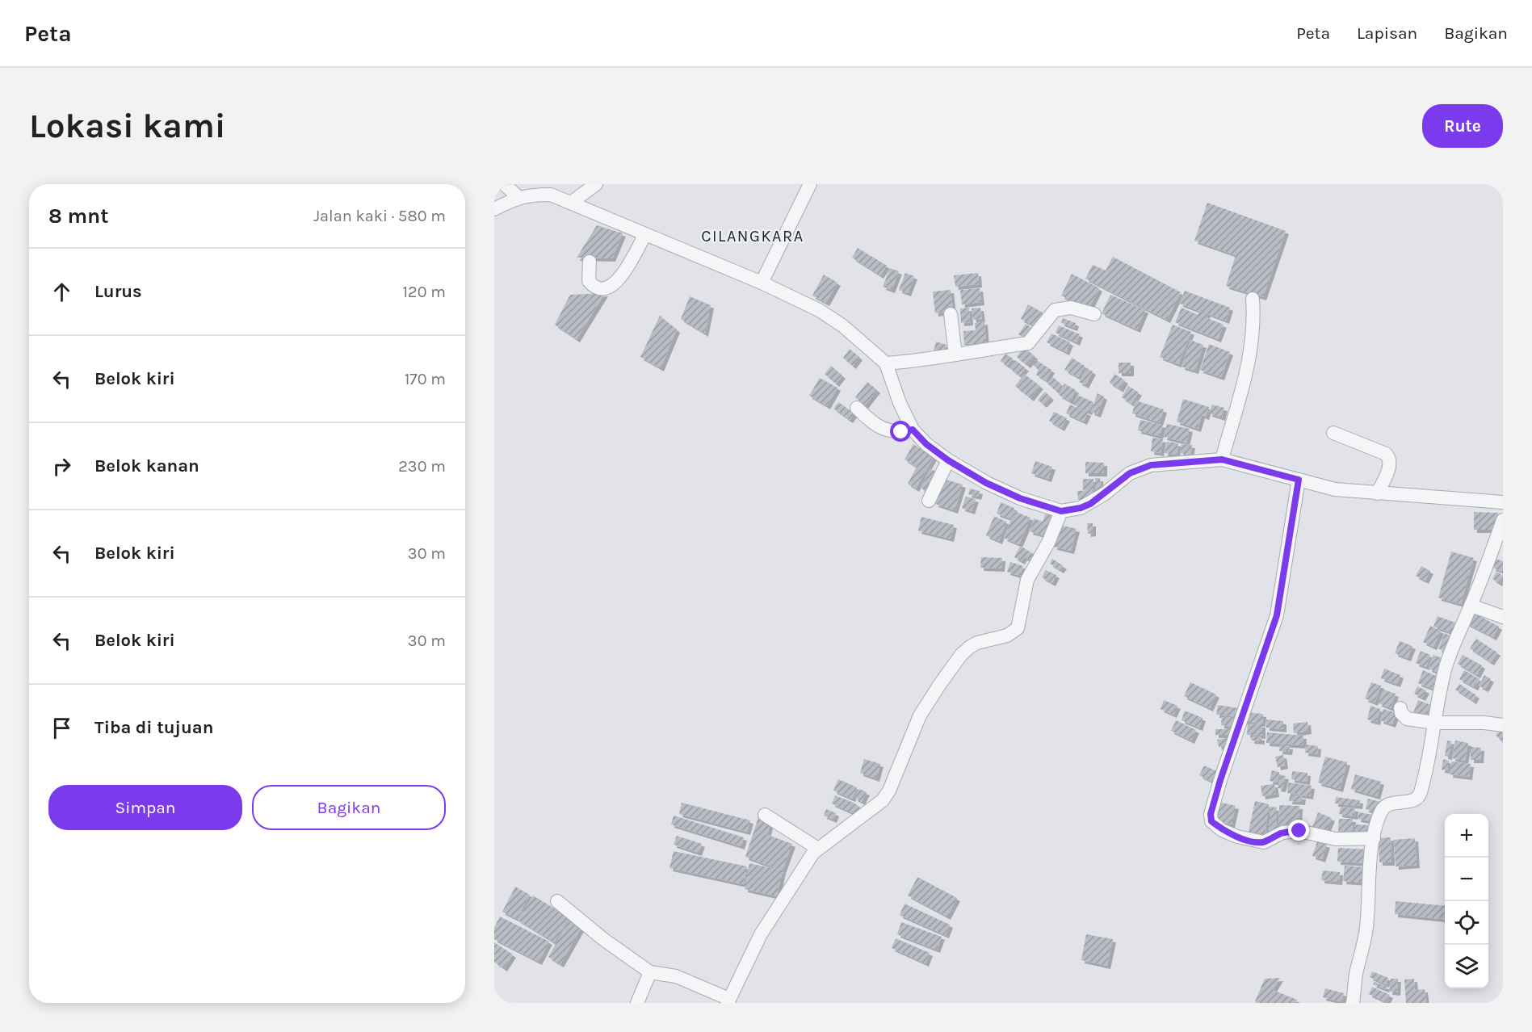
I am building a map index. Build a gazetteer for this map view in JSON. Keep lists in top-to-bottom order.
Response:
{
  "districts": ["CILANGKARA"],
  "page": {
    "header": "Peta",
    "nav": ["Peta", "Lapisan", "Bagikan"],
    "buttons": [
      "Rute",
      ["Simpan", "Bagikan"]
    ],
    "title": "Lokasi kami",
    "heading": ["8 mnt", "Jalan kaki · 580 m"],
    "list": [
      ["Lurus", "120 m"],
      ["Belok kiri", "170 m"],
      ["Belok kanan", "230 m"],
      ["Belok kiri", "30 m"],
      ["Belok kiri", "30 m"],
      "Tiba di tujuan"
    ],
    "map_buttons": ["+", "−"]
  }
}
